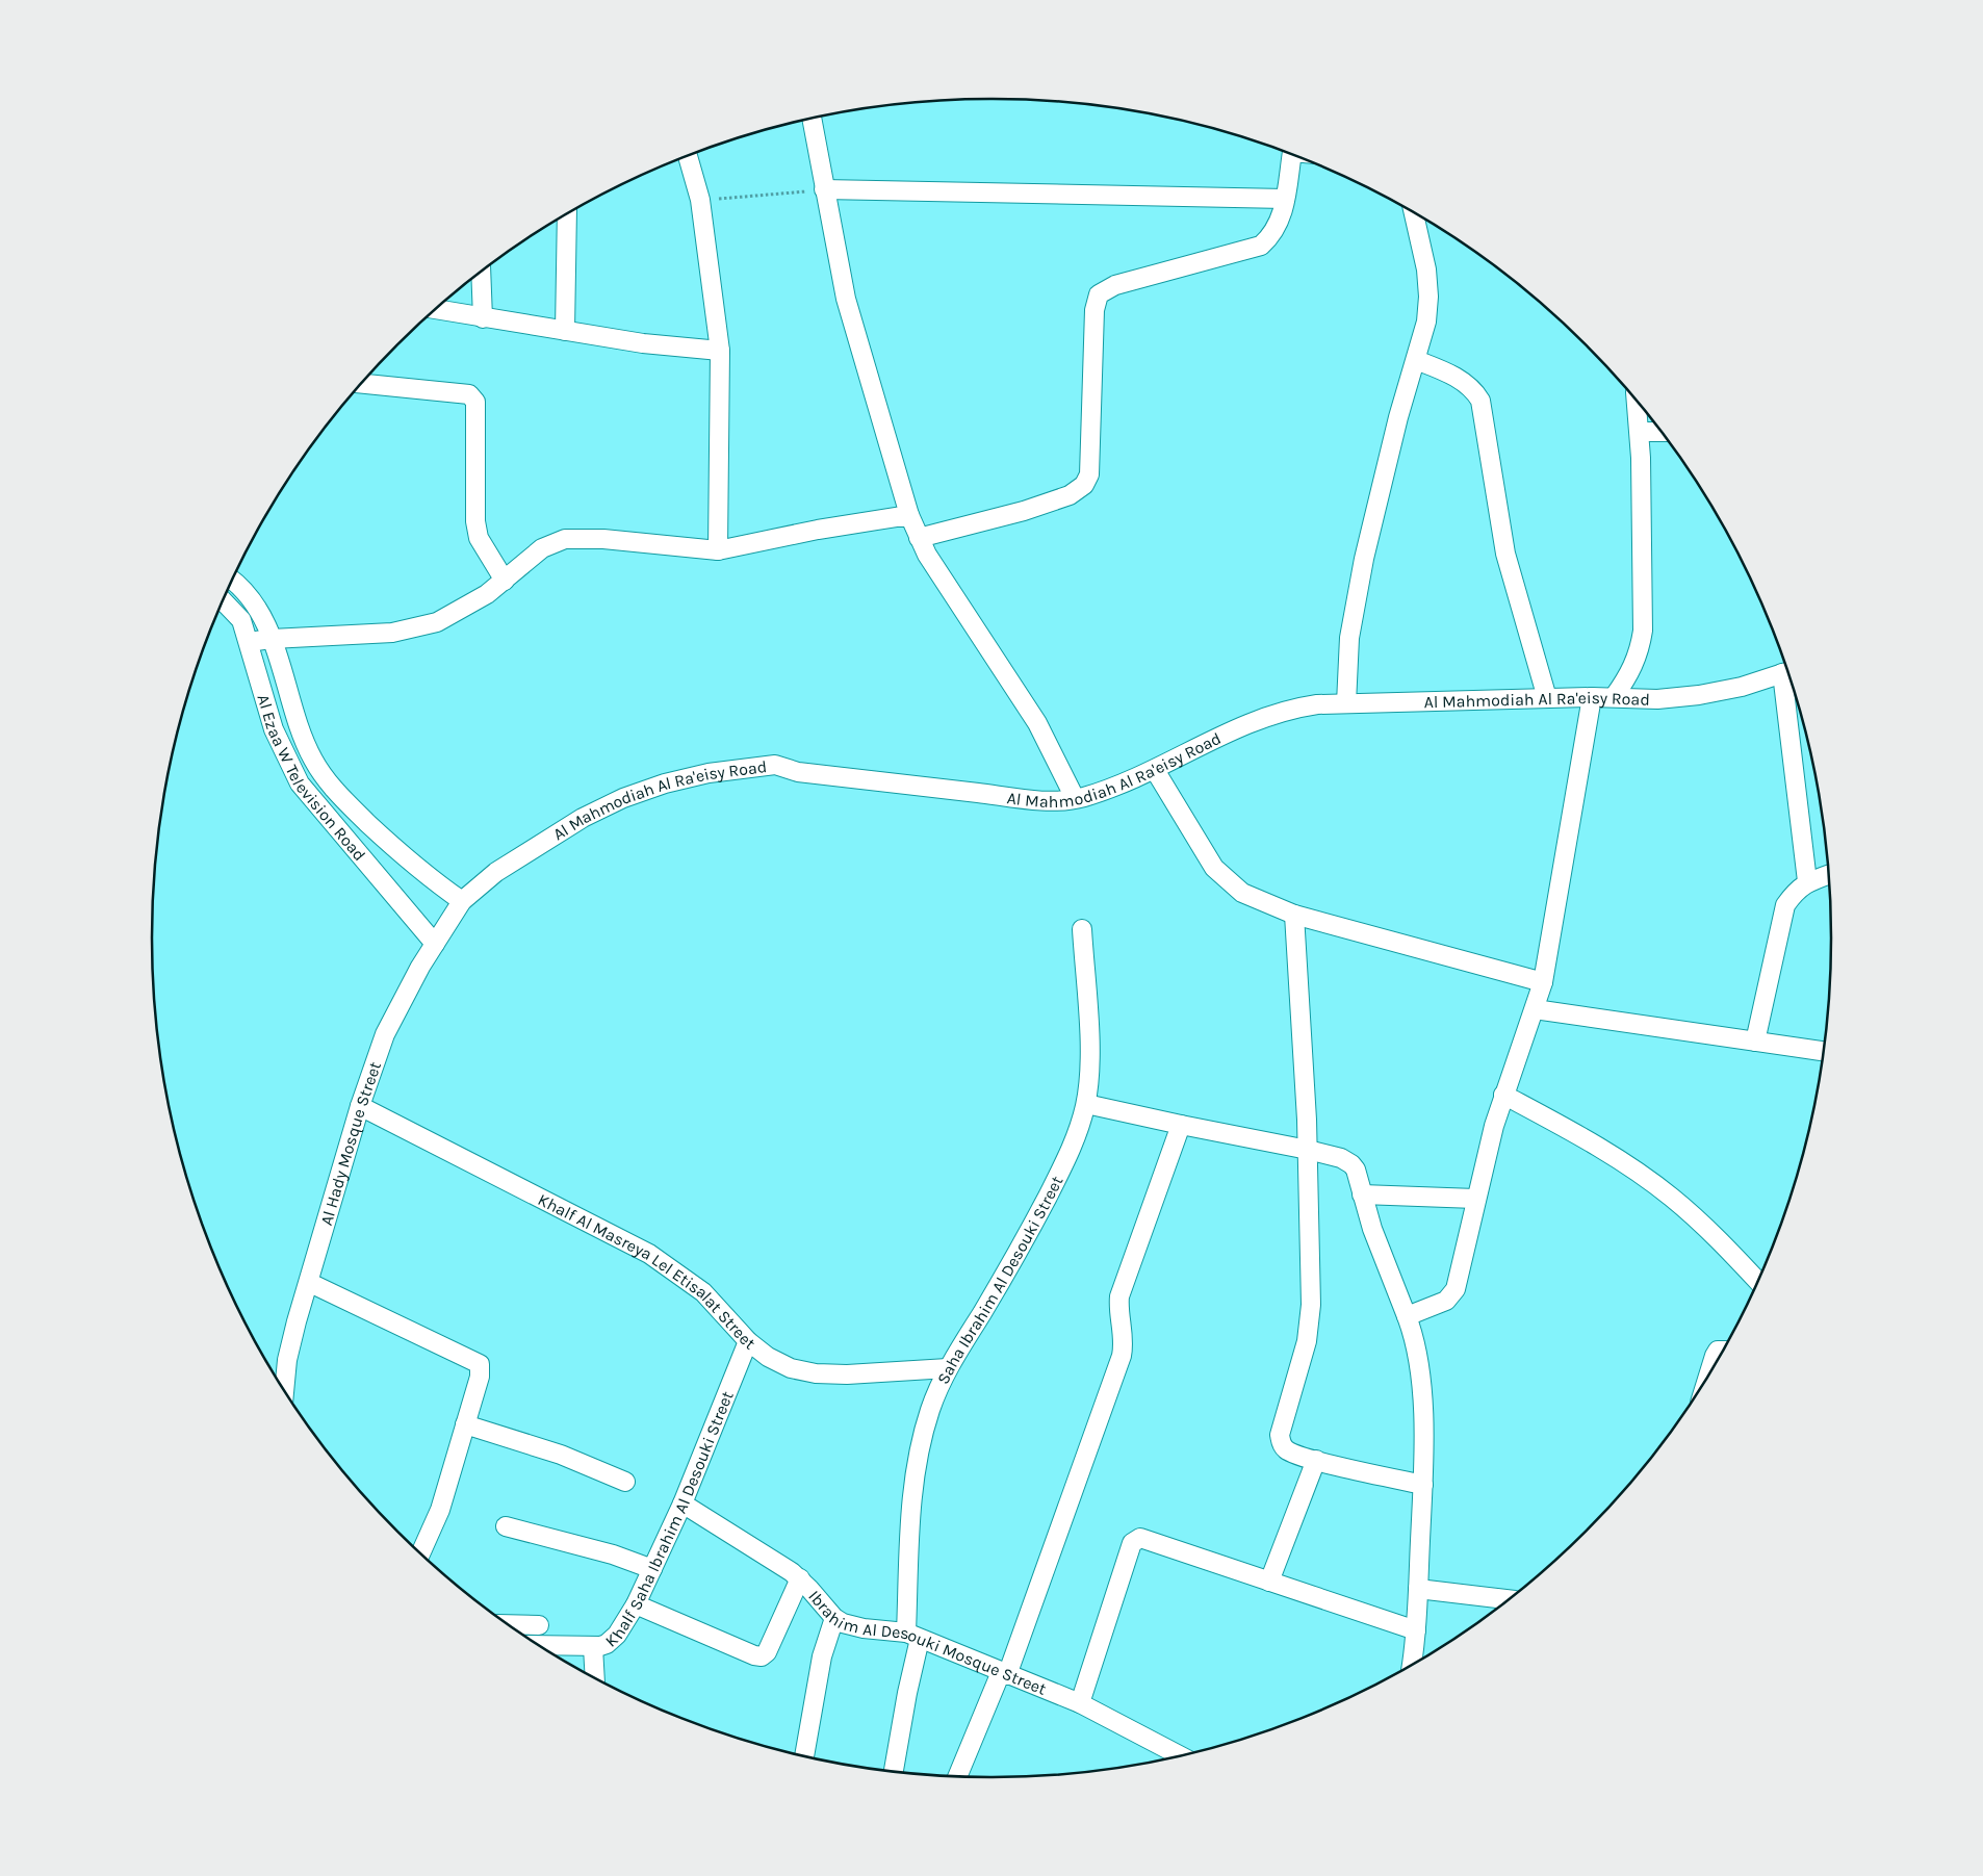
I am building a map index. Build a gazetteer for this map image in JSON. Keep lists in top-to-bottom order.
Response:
{
  "streets": {
    "street": [
      "Al Mahmodiah Al Ra'eisy Road",
      "Al Ezaa W Television Road",
      "Al Hady Mosque Street",
      "Khalf Al Masreya Lel Etisalat Street",
      "Saha Ibrahim Al Desouki Street",
      "Khalf Saha Ibrahim Al Desouki Street",
      "Ibrahim Al Desouki Mosque Street"
    ]
  },
  "crossings": [
    ["Al Mahmodiah Al Ra'eisy Road", "Al Ezaa W Television Road"],
    ["Al Mahmodiah Al Ra'eisy Road", "Al Hady Mosque Street"],
    ["Al Ezaa W Television Road", "Al Hady Mosque Street"],
    ["Al Hady Mosque Street", "Khalf Al Masreya Lel Etisalat Street"],
    ["Khalf Al Masreya Lel Etisalat Street", "Saha Ibrahim Al Desouki Street"],
    ["Khalf Al Masreya Lel Etisalat Street", "Khalf Saha Ibrahim Al Desouki Street"],
    ["Saha Ibrahim Al Desouki Street", "Ibrahim Al Desouki Mosque Street"],
    ["Khalf Saha Ibrahim Al Desouki Street", "Ibrahim Al Desouki Mosque Street"]
  ]
}
